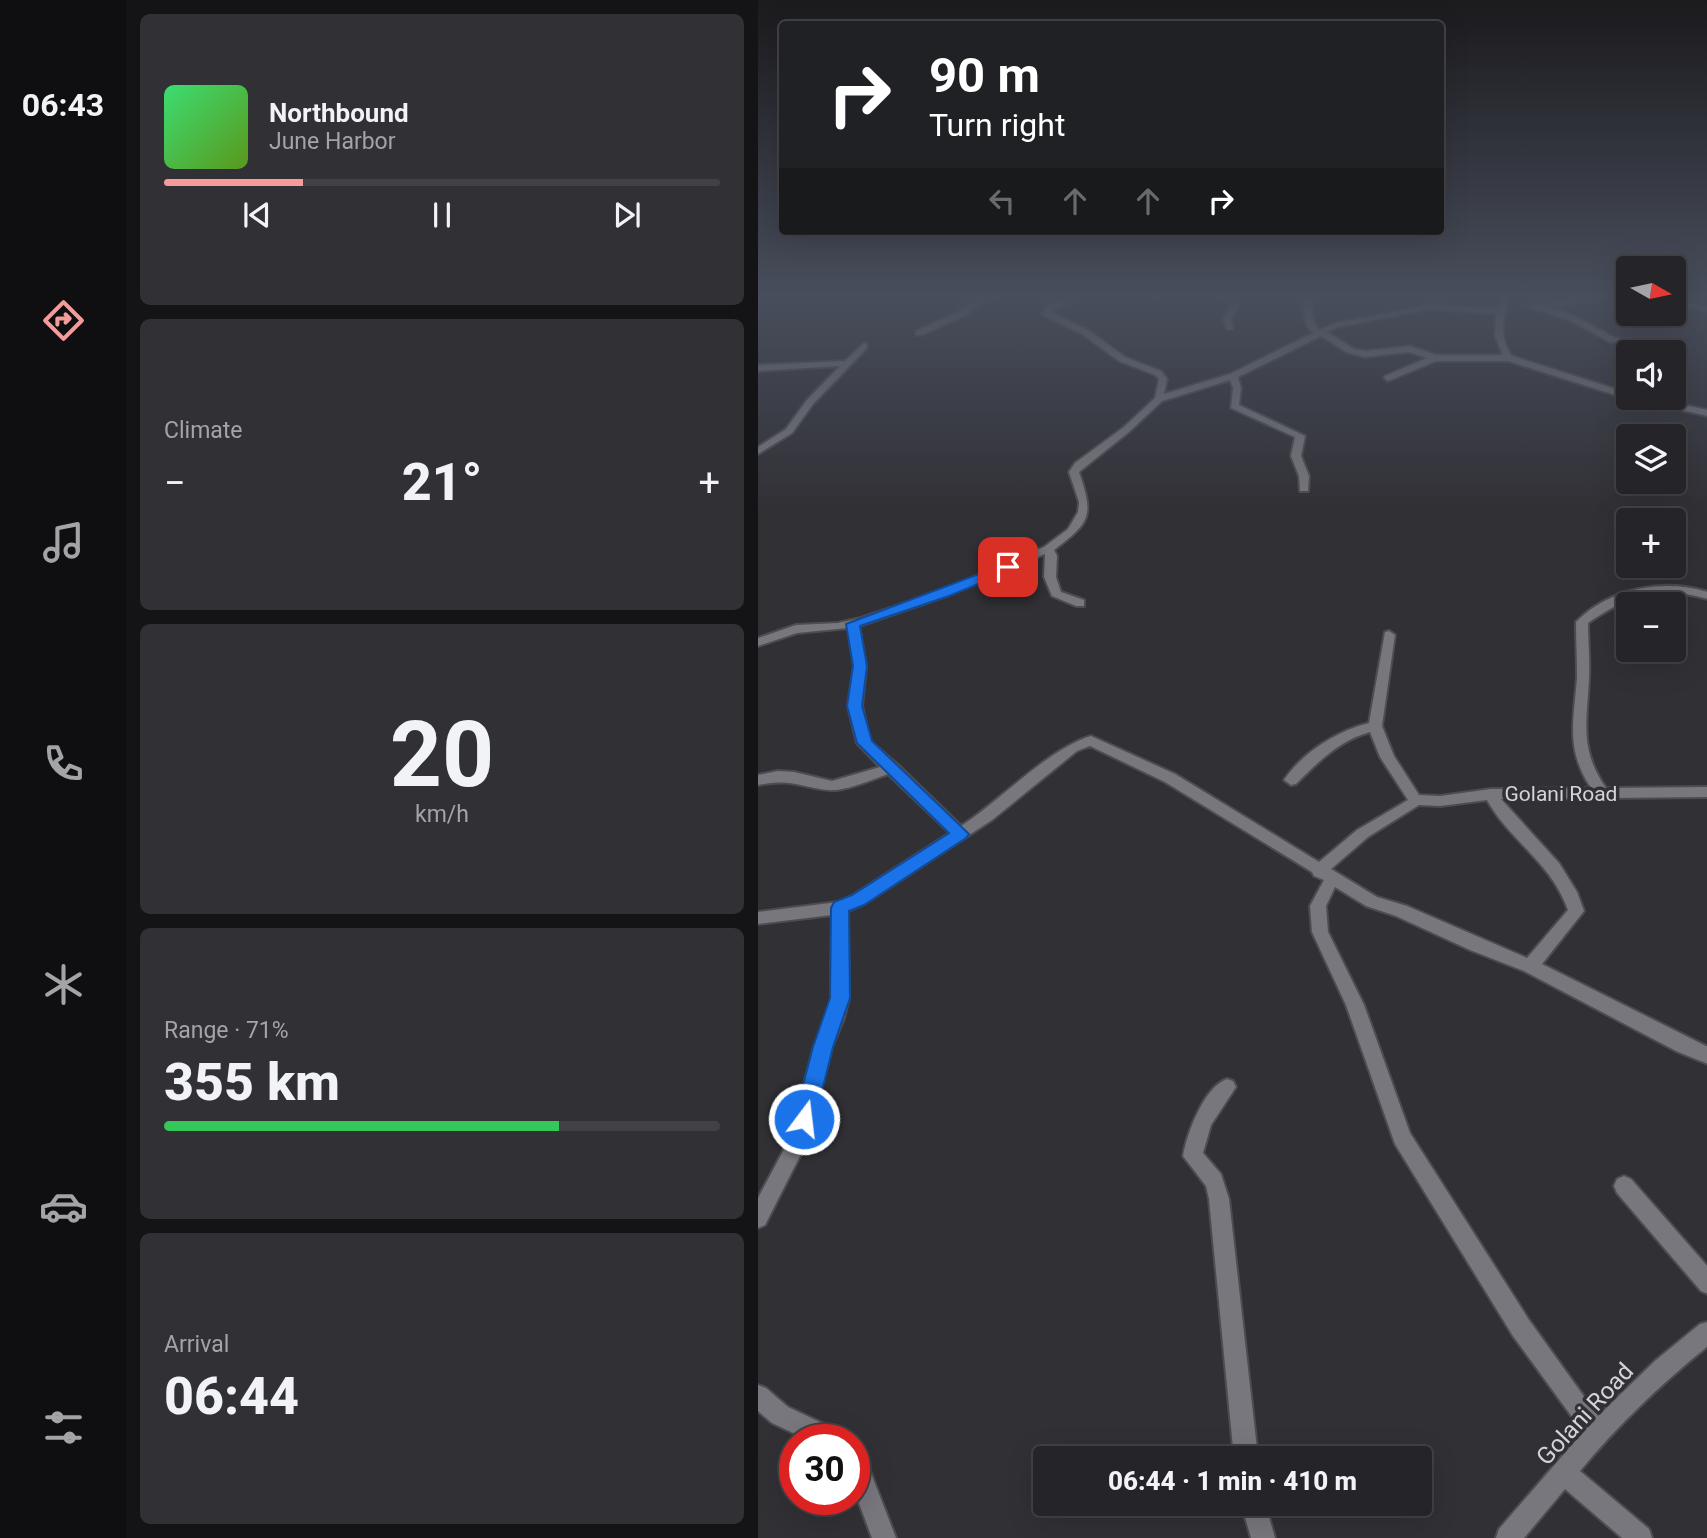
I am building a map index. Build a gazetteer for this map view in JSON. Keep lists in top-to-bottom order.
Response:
{
  "streets": {
    "street": ["Golani Road"]
  },
  "north": "right",
  "page": {
    "tabs": "06:43",
    "turn": ["90 m", "Turn right"],
    "song": ["Northbound", "June Harbor"],
    "map_buttons": ["+", "−"],
    "tile": [
      "Climate",
      ["20", "km/h"],
      ["Range · 71%", "355 km"],
      ["Arrival", "06:44"]
    ],
    "heat": ["−", "21°", "+"],
    "limit": "30",
    "trip": "06:44 · 1 min · 410 m"
  }
}
